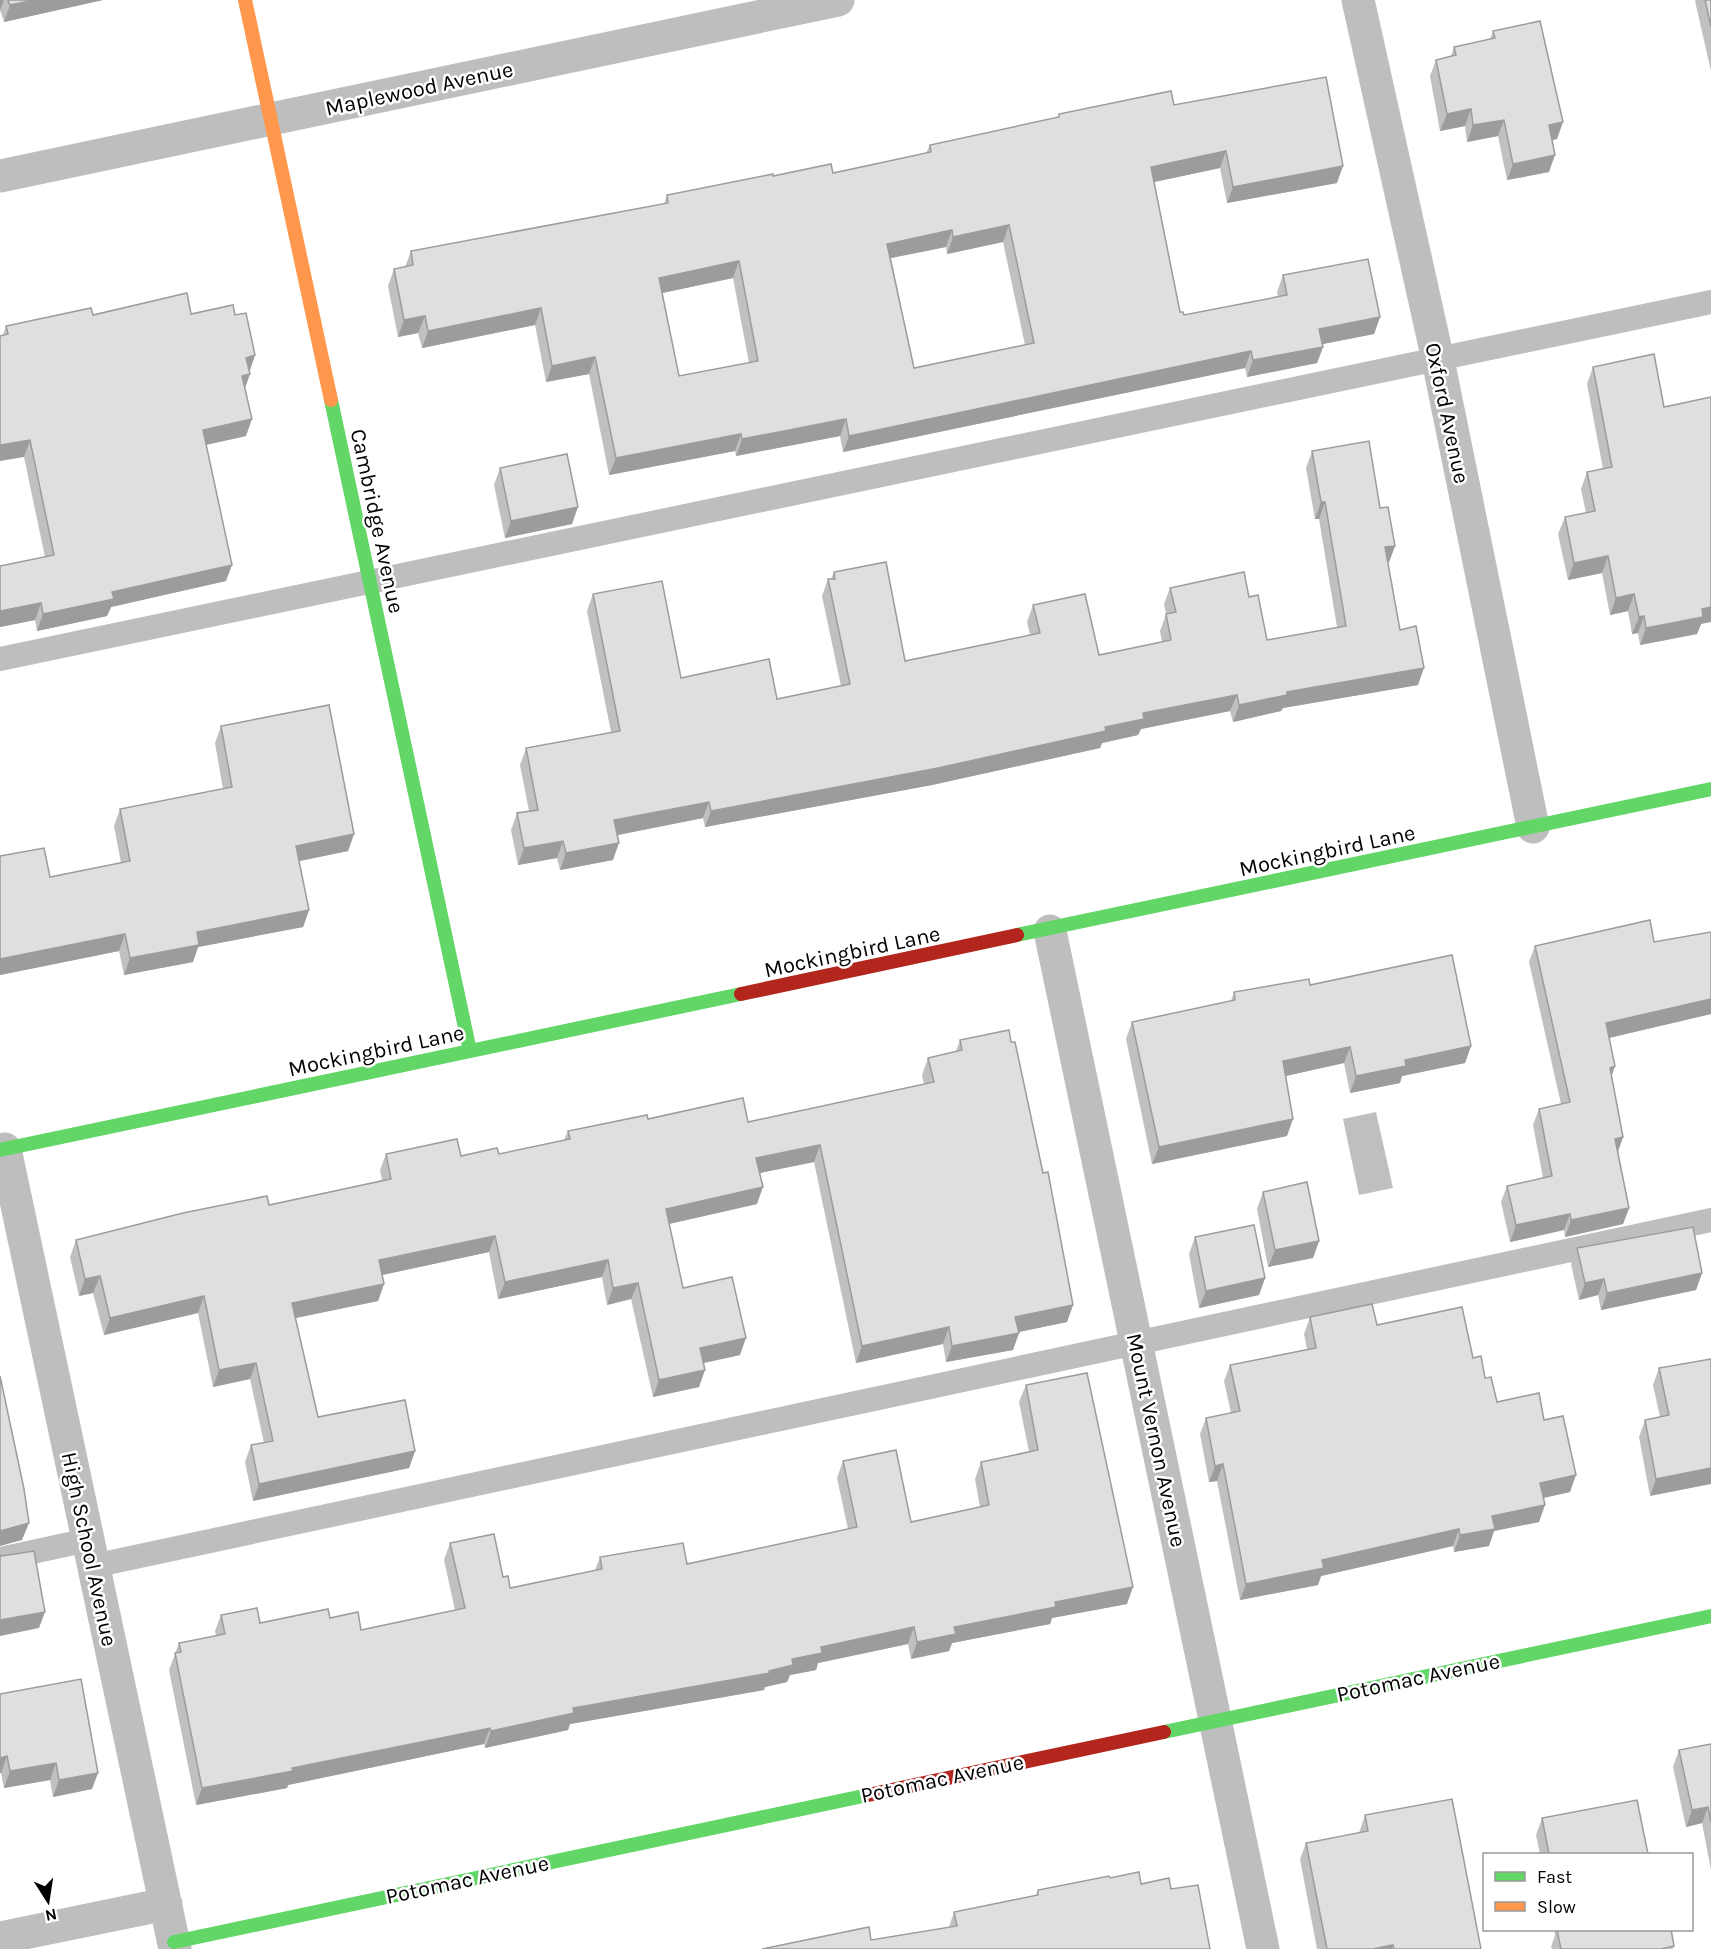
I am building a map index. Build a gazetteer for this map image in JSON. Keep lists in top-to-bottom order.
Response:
{
  "streets": {
    "street": [
      "Maplewood Avenue",
      "Oxford Avenue",
      "Cambridge Avenue",
      "Mockingbird Lane",
      "Mount Vernon Avenue",
      "High School Avenue",
      "Potomac Avenue"
    ]
  },
  "crossings": [
    ["Maplewood Avenue", "Cambridge Avenue"],
    ["Oxford Avenue", "Mockingbird Lane"],
    ["Cambridge Avenue", "Mockingbird Lane"],
    ["Mockingbird Lane", "Mount Vernon Avenue"],
    ["Mockingbird Lane", "High School Avenue"],
    ["Mount Vernon Avenue", "Potomac Avenue"],
    ["High School Avenue", "Potomac Avenue"]
  ],
  "legend": ["Fast", "Slow"],
  "north": "bottom"
}
